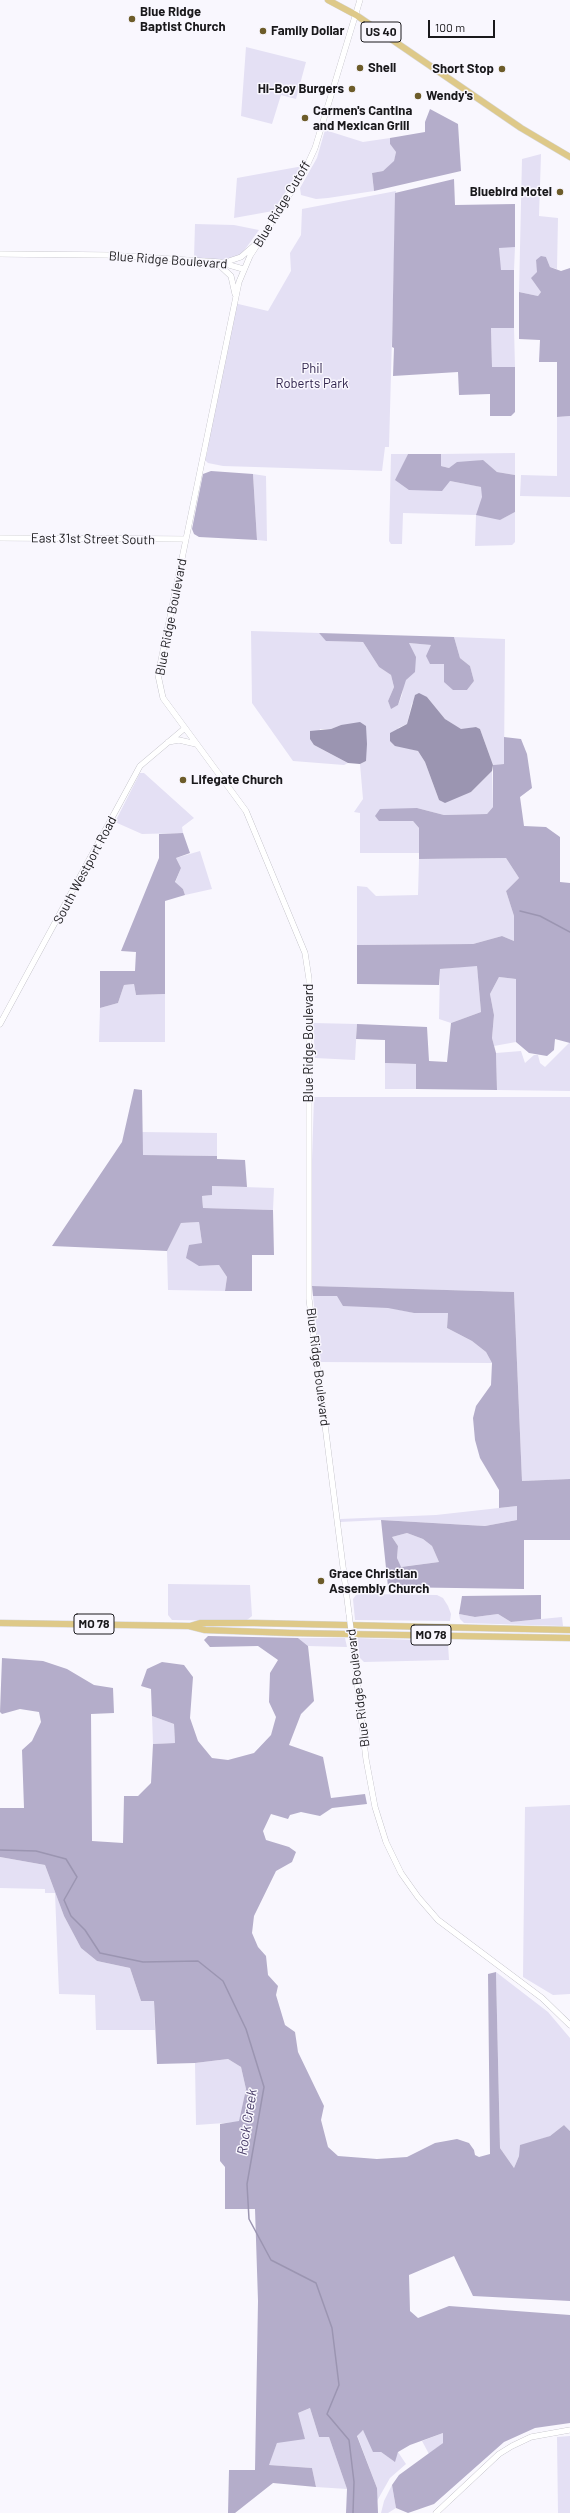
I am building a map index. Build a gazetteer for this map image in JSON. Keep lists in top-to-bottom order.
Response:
{
  "streets": {
    "main road": [
      "US 40",
      "Blue Ridge Cutoff",
      "Blue Ridge Boulevard",
      "East 31st Street South",
      "South Westport Road",
      "MO 78"
    ]
  },
  "crossings": [
    ["US 40", "Blue Ridge Cutoff"],
    ["Blue Ridge Cutoff", "Blue Ridge Boulevard"],
    ["Blue Ridge Boulevard", "East 31st Street South"],
    ["Blue Ridge Boulevard", "South Westport Road"]
  ],
  "water": ["Rock Creek"],
  "parks": ["Phil Roberts Park"],
  "places": [
    "Blue Ridge Baptist Church",
    "Family Dollar",
    "Shell",
    "Short Stop",
    "Hi-Boy Burgers",
    "Wendy's",
    "Carmen's Cantina and Mexican Grill",
    "Bluebird Motel",
    "Lifegate Church",
    "Grace Christian Assembly Church"
  ],
  "scale_bar": "100 m"
}
